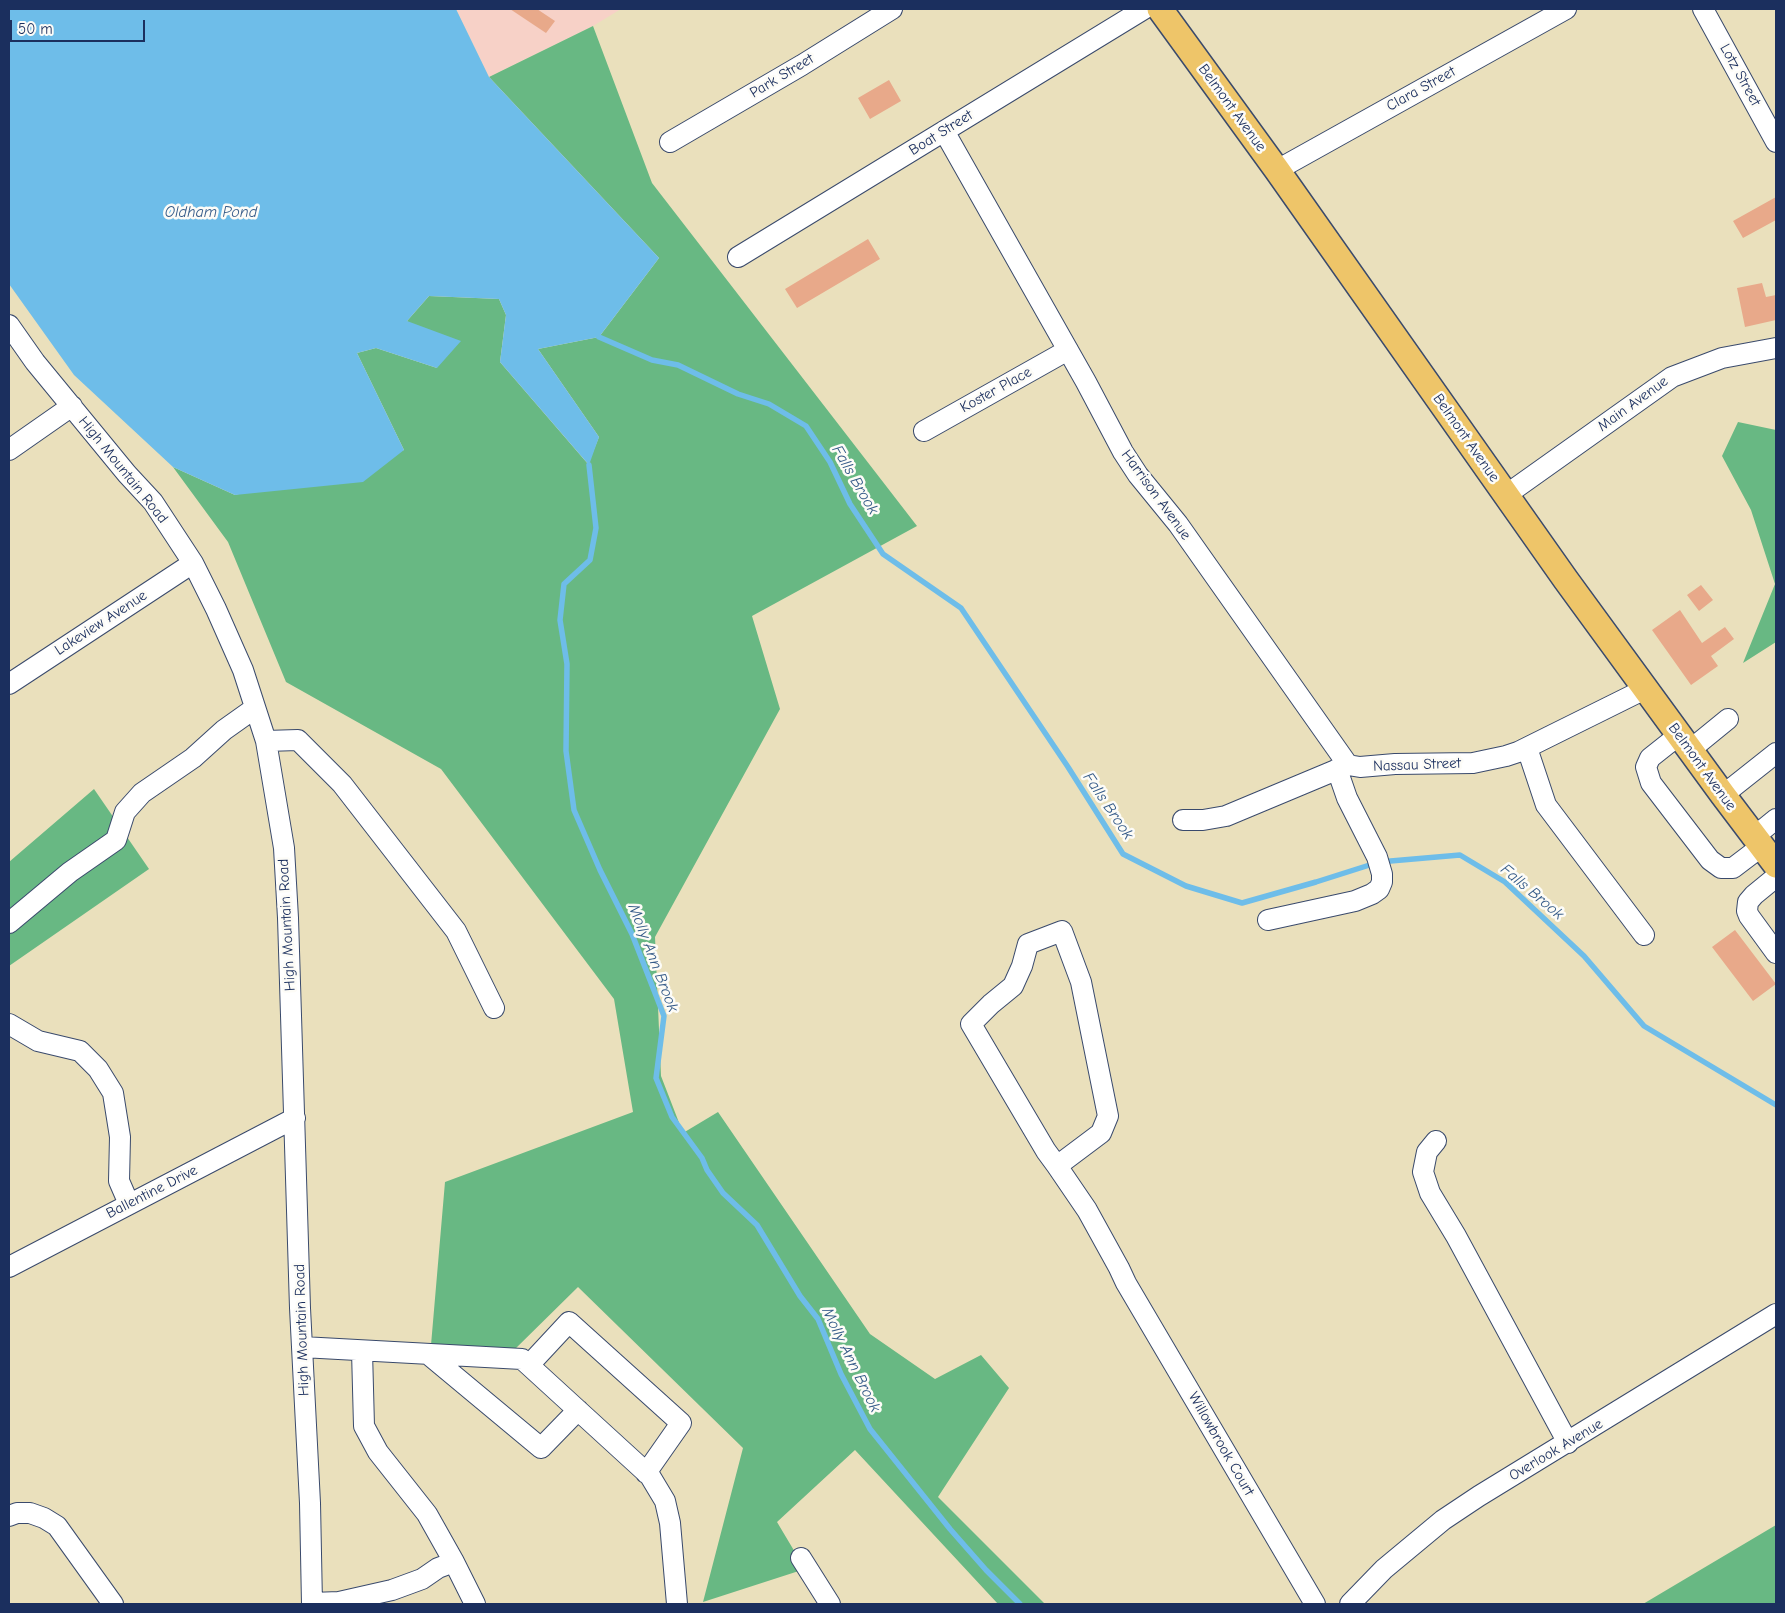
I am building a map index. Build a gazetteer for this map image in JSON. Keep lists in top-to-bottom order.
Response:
{
  "streets": {
    "main road": ["Belmont Avenue"],
    "street": [
      "Lotz Street",
      "Park Street",
      "Clara Street",
      "Boat Street",
      "Koster Place",
      "Main Avenue",
      "High Mountain Road",
      "Harrison Avenue",
      "Lakeview Avenue",
      "Nassau Street",
      "Ballentine Drive",
      "Willowbrook Court",
      "Overlook Avenue"
    ]
  },
  "crossings": [
    ["Clara Street", "Belmont Avenue"],
    ["Belmont Avenue", "Main Avenue"],
    ["Belmont Avenue", "Nassau Street"],
    ["Boat Street", "Harrison Avenue"],
    ["Koster Place", "Harrison Avenue"],
    ["High Mountain Road", "Lakeview Avenue"],
    ["High Mountain Road", "Ballentine Drive"],
    ["Harrison Avenue", "Nassau Street"]
  ],
  "water": ["Oldham Pond", "Falls Brook", "Molly Ann Brook"],
  "scale_bar": "50 m"
}
